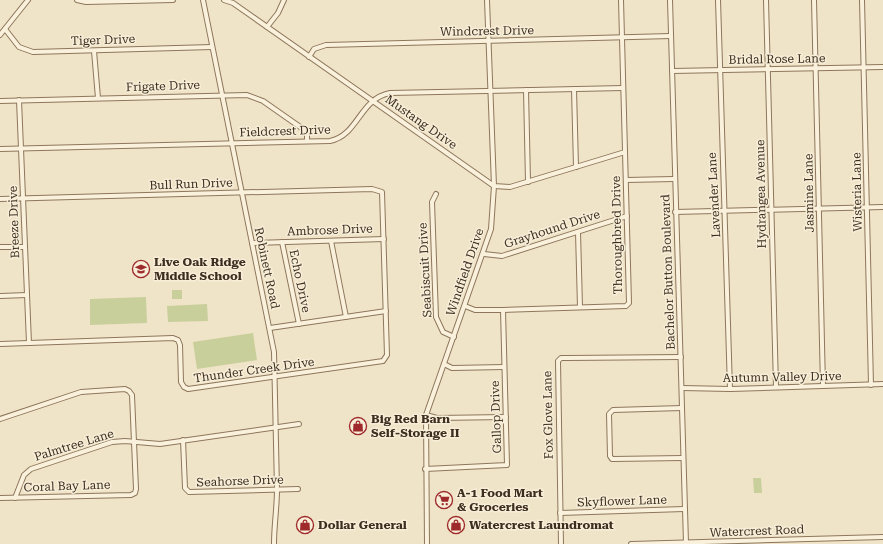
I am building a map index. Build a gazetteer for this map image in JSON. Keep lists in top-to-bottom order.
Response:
{
  "streets": {
    "street": [
      "Windcrest Drive",
      "Tiger Drive",
      "Bridal Rose Lane",
      "Frigate Drive",
      "Mustang Drive",
      "Fieldcrest Drive",
      "Bull Run Drive",
      "Wisteria Lane",
      "Jasmine Lane",
      "Hydrangea Avenue",
      "Lavender Lane",
      "Breeze Drive",
      "Grayhound Drive",
      "Ambrose Drive",
      "Thoroughbred Drive",
      "Robinett Road",
      "Seabiscuit Drive",
      "Windfield Drive",
      "Bachelor Button Boulevard",
      "Echo Drive",
      "Thunder Creek Drive",
      "Autumn Valley Drive",
      "Fox Glove Lane",
      "Gallop Drive",
      "Palmtree Lane",
      "Seahorse Drive",
      "Coral Bay Lane",
      "Skyflower Lane",
      "Watercrest Road"
    ]
  },
  "crossings": [
    ["Windcrest Drive", "Mustang Drive"],
    ["Windcrest Drive", "Thoroughbred Drive"],
    ["Windcrest Drive", "Windfield Drive"],
    ["Windcrest Drive", "Bachelor Button Boulevard"],
    ["Tiger Drive", "Robinett Road"],
    ["Bridal Rose Lane", "Wisteria Lane"],
    ["Bridal Rose Lane", "Jasmine Lane"],
    ["Bridal Rose Lane", "Hydrangea Avenue"],
    ["Bridal Rose Lane", "Lavender Lane"],
    ["Bridal Rose Lane", "Bachelor Button Boulevard"],
    ["Frigate Drive", "Fieldcrest Drive"],
    ["Frigate Drive", "Breeze Drive"],
    ["Frigate Drive", "Robinett Road"],
    ["Mustang Drive", "Fieldcrest Drive"],
    ["Mustang Drive", "Windfield Drive"],
    ["Fieldcrest Drive", "Breeze Drive"],
    ["Fieldcrest Drive", "Robinett Road"],
    ["Bull Run Drive", "Breeze Drive"],
    ["Bull Run Drive", "Robinett Road"],
    ["Bull Run Drive", "Thunder Creek Drive"],
    ["Wisteria Lane", "Autumn Valley Drive"],
    ["Jasmine Lane", "Autumn Valley Drive"],
    ["Hydrangea Avenue", "Autumn Valley Drive"],
    ["Lavender Lane", "Autumn Valley Drive"],
    ["Breeze Drive", "Thunder Creek Drive"],
    ["Grayhound Drive", "Thoroughbred Drive"],
    ["Grayhound Drive", "Windfield Drive"],
    ["Ambrose Drive", "Robinett Road"],
    ["Ambrose Drive", "Echo Drive"],
    ["Ambrose Drive", "Thunder Creek Drive"],
    ["Thoroughbred Drive", "Windfield Drive"],
    ["Thoroughbred Drive", "Gallop Drive"],
    ["Robinett Road", "Thunder Creek Drive"],
    ["Robinett Road", "Seahorse Drive"],
    ["Seabiscuit Drive", "Windfield Drive"],
    ["Windfield Drive", "Gallop Drive"],
    ["Bachelor Button Boulevard", "Autumn Valley Drive"],
    ["Bachelor Button Boulevard", "Fox Glove Lane"],
    ["Bachelor Button Boulevard", "Skyflower Lane"],
    ["Bachelor Button Boulevard", "Watercrest Road"],
    ["Fox Glove Lane", "Skyflower Lane"],
    ["Palmtree Lane", "Coral Bay Lane"]
  ],
  "places": {
    "school or university": ["Live Oak Ridge Middle School"],
    "shop": ["Big Red Barn Self-Storage II", "Dollar General", "Watercrest Laundromat"],
    "supermarket": ["A-1 Food Mart & Groceries"]
  }
}
